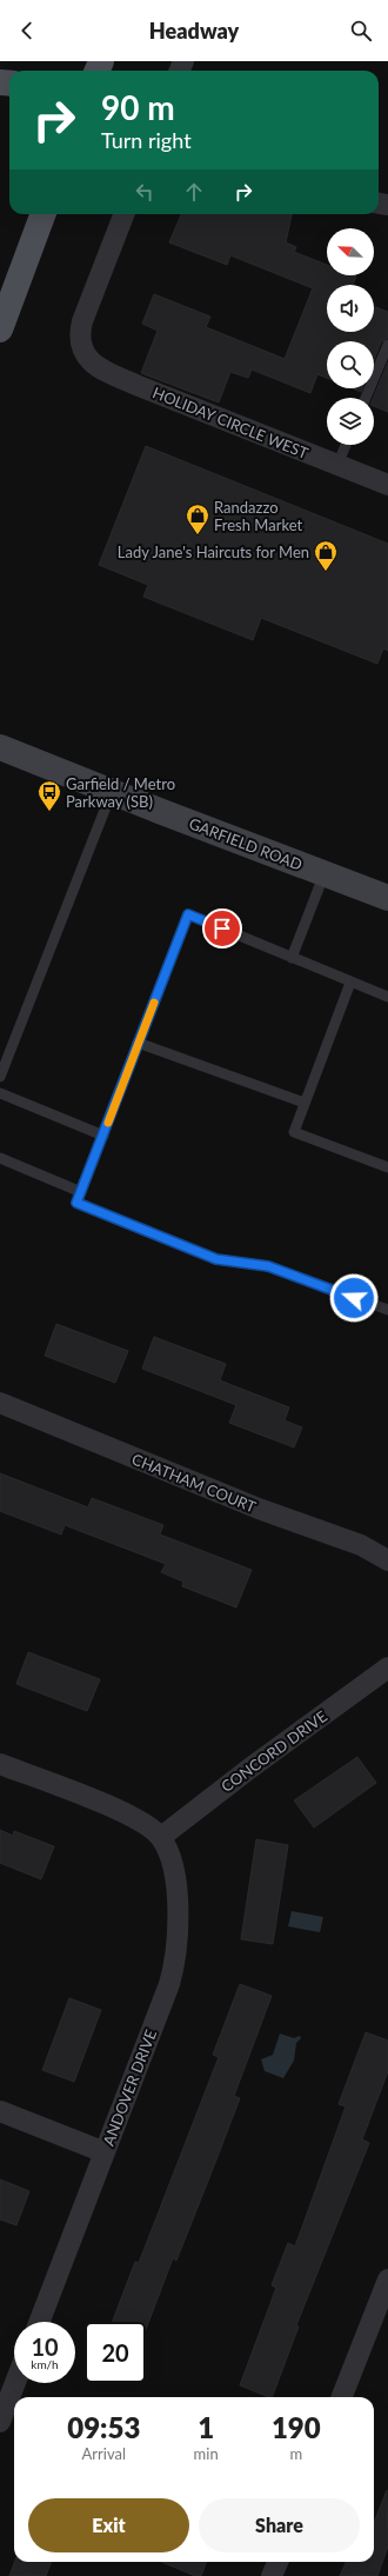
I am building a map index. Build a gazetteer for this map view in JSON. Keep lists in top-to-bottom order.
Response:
{
  "streets": {
    "main road": ["GARFIELD ROAD"],
    "street": [
      "HOLIDAY CIRCLE WEST",
      "CHATHAM COURT",
      "CONCORD DRIVE",
      "ANDOVER DRIVE"
    ]
  },
  "crossings": [
    ["CONCORD DRIVE", "ANDOVER DRIVE"]
  ],
  "places": {
    "shop": ["Randazzo Fresh Market", "Lady Jane's Haircuts for Men"],
    "bus stop": ["Garfield / Metro Parkway (SB)"]
  },
  "north": "top left",
  "page": {
    "header": "Headway",
    "turn": ["90 m", "Turn right"],
    "speed": "10 km/h",
    "limit": "20",
    "eta": [
      "09:53",
      "Arrival",
      "1",
      "min",
      "190",
      "m"
    ],
    "buttons": ["Exit", "Share"]
  }
}
